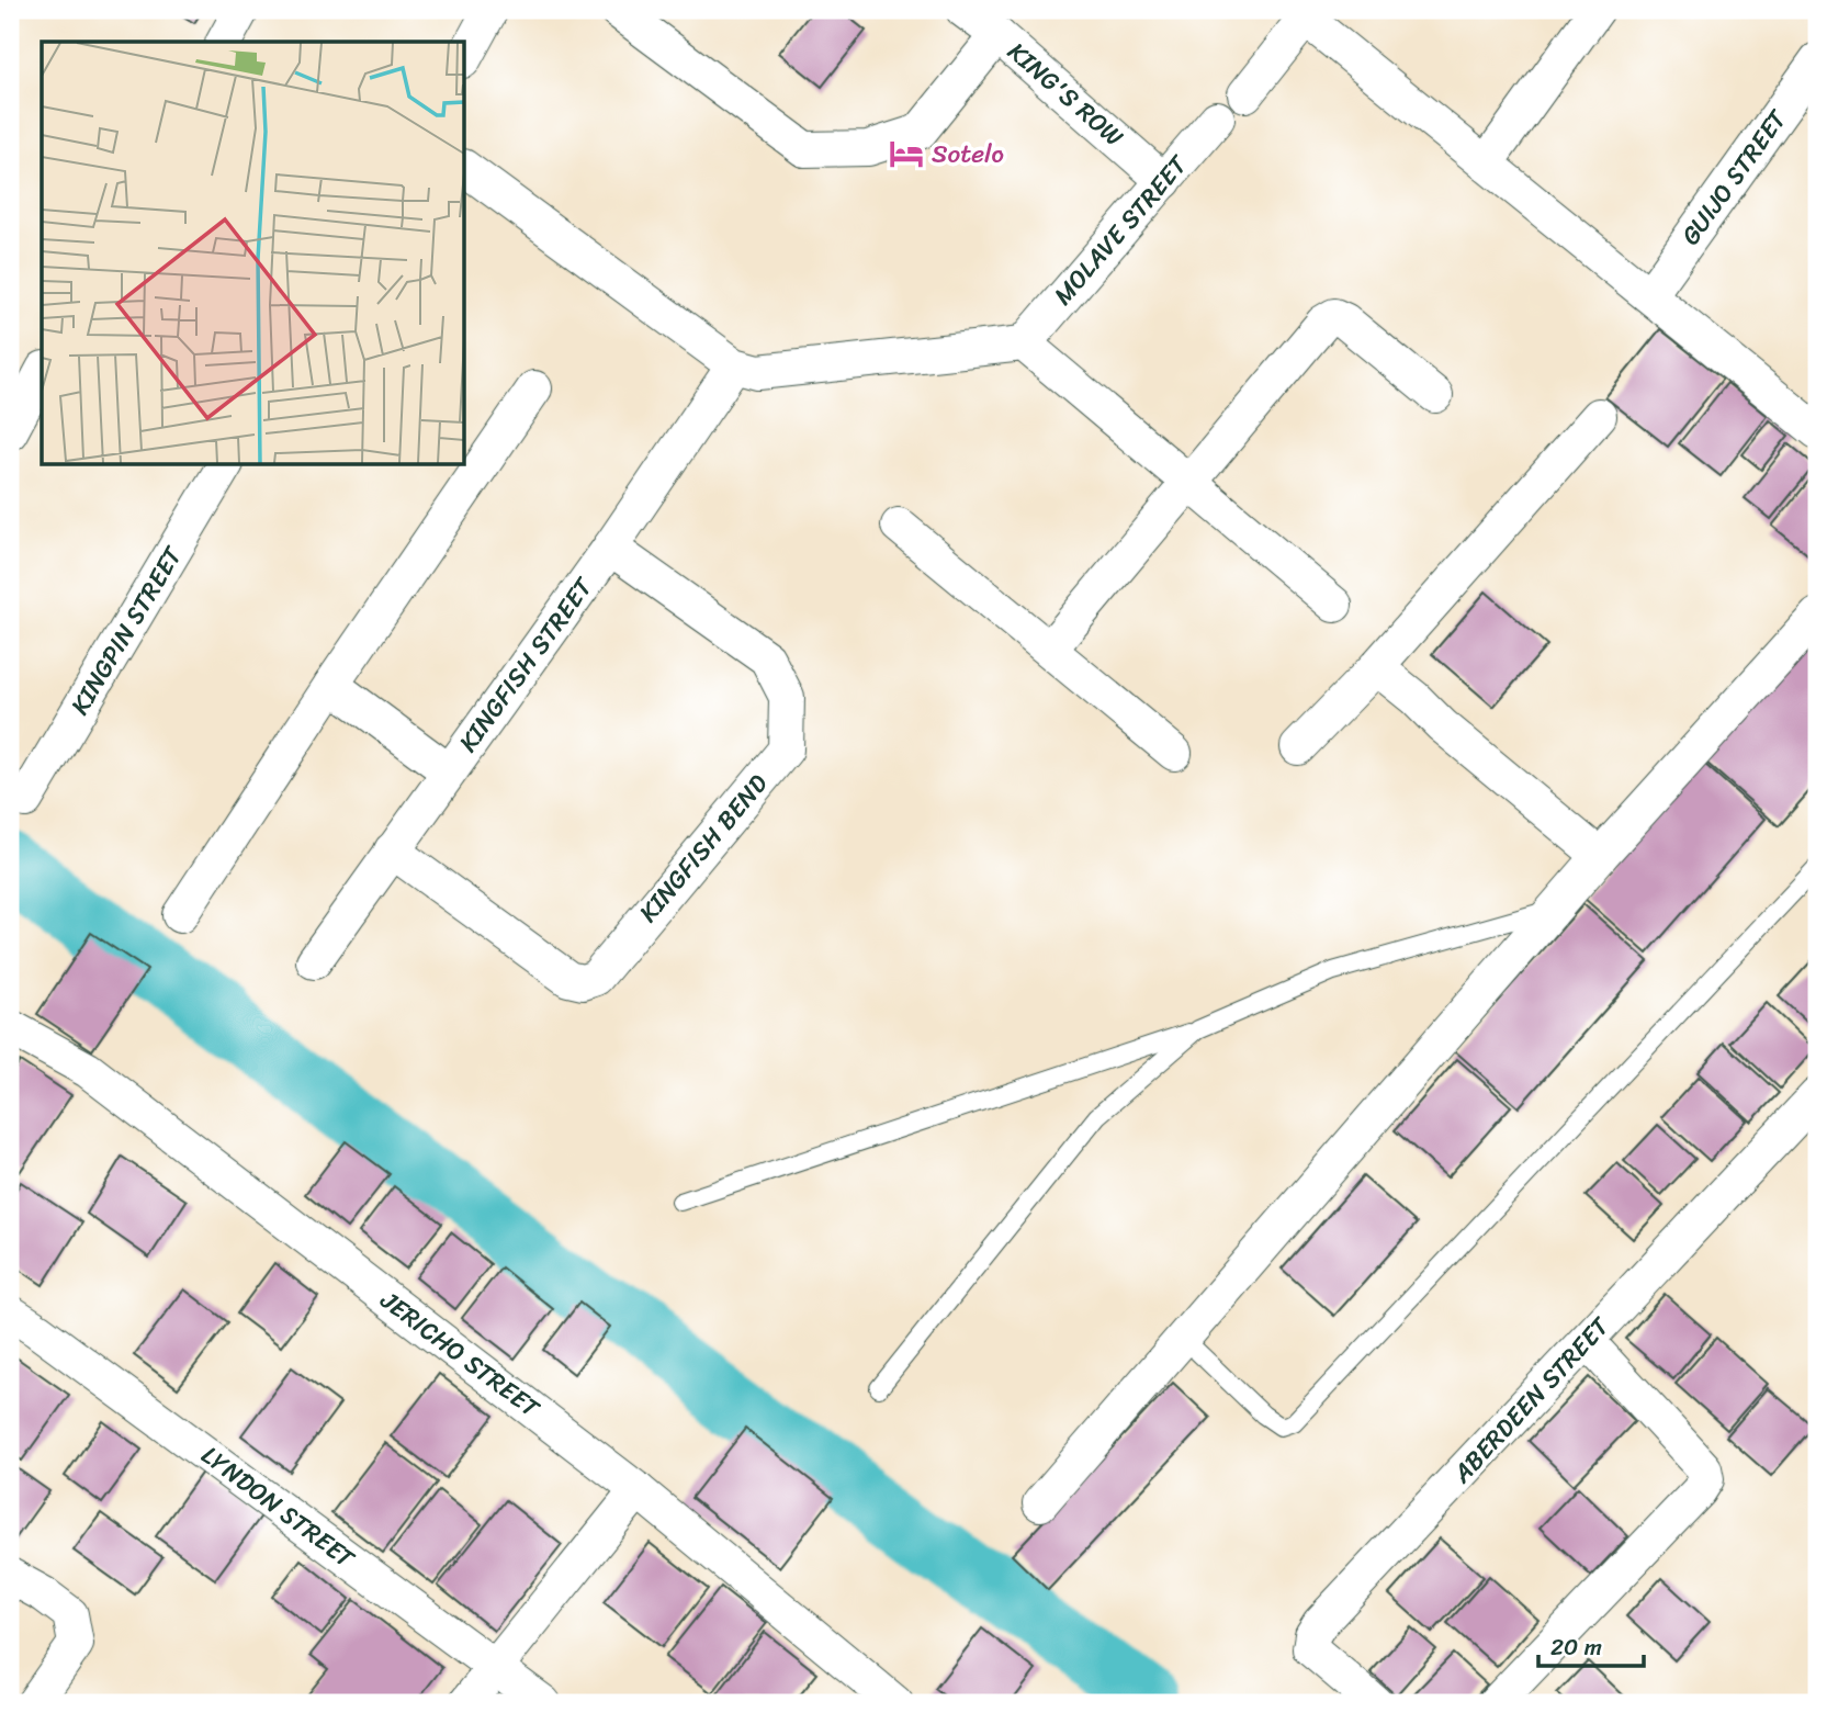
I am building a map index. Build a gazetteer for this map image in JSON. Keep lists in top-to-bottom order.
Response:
{
  "streets": {
    "street": [
      "KING'S ROW",
      "GUIJO STREET",
      "MOLAVE STREET",
      "KINGPIN STREET",
      "KINGFISH STREET",
      "KINGFISH BEND",
      "JERICHO STREET",
      "ABERDEEN STREET",
      "LYNDON STREET"
    ]
  },
  "crossings": [
    ["KING'S ROW", "MOLAVE STREET"],
    ["KINGFISH STREET", "KINGFISH BEND"]
  ],
  "places": {
    "hotel": ["Sotelo"]
  },
  "scale_bar": "20 m"
}
